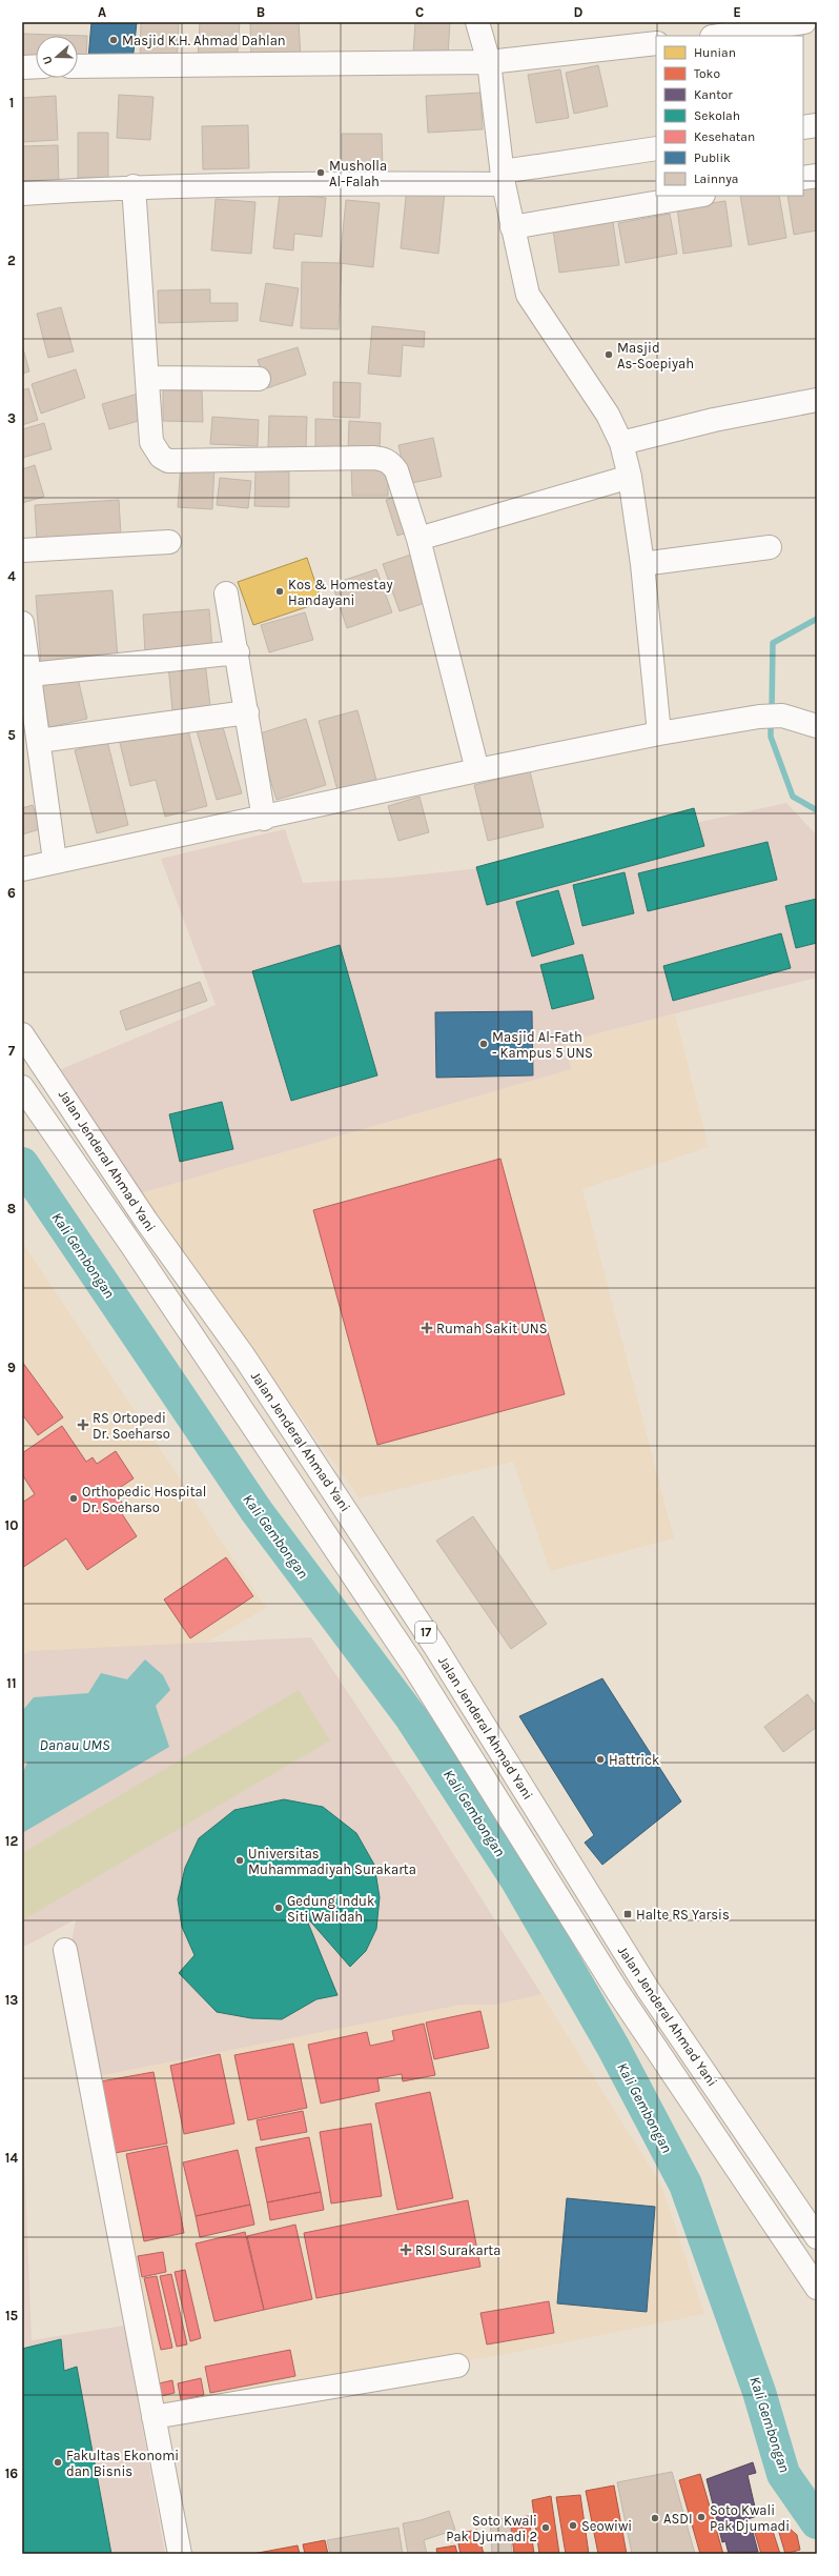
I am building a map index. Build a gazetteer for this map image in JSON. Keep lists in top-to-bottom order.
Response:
{
  "streets": {
    "main road": ["Jalan Jenderal Ahmad Yani", "17"]
  },
  "water": ["Kali Gembongan", "Danau UMS"],
  "places": {
    "other": [
      "Masjid K.H. Ahmad Dahlan",
      "Musholla Al-Falah",
      "Masjid As-Soepiyah",
      "Kos & Homestay Handayani",
      "Masjid Al-Fath - Kampus 5 UNS",
      "Orthopedic Hospital Dr. Soeharso",
      "Hattrick",
      "Universitas Muhammadiyah Surakarta",
      "Gedung Induk Siti Walidah",
      "Fakultas Ekonomi dan Bisnis",
      "Soto Kwali Pak Djumadi",
      "ASDI",
      "Seowiwi",
      "Soto Kwali Pak Djumadi 2"
    ],
    "health": ["Rumah Sakit UNS", "RS Ortopedi Dr. Soeharso", "RSI Surakarta"],
    "transit": ["Halte RS Yarsis"]
  },
  "legend": [
    "Hunian",
    "Toko",
    "Kantor",
    "Sekolah",
    "Kesehatan",
    "Publik",
    "Lainnya"
  ],
  "north": "left",
  "grid": {
    "columns": [
      "A",
      "B",
      "C",
      "D",
      "E"
    ],
    "rows": [
      "1",
      "2",
      "3",
      "4",
      "5",
      "6",
      "7",
      "8",
      "9",
      "10",
      "11",
      "12",
      "13",
      "14",
      "15",
      "16"
    ]
  }
}
